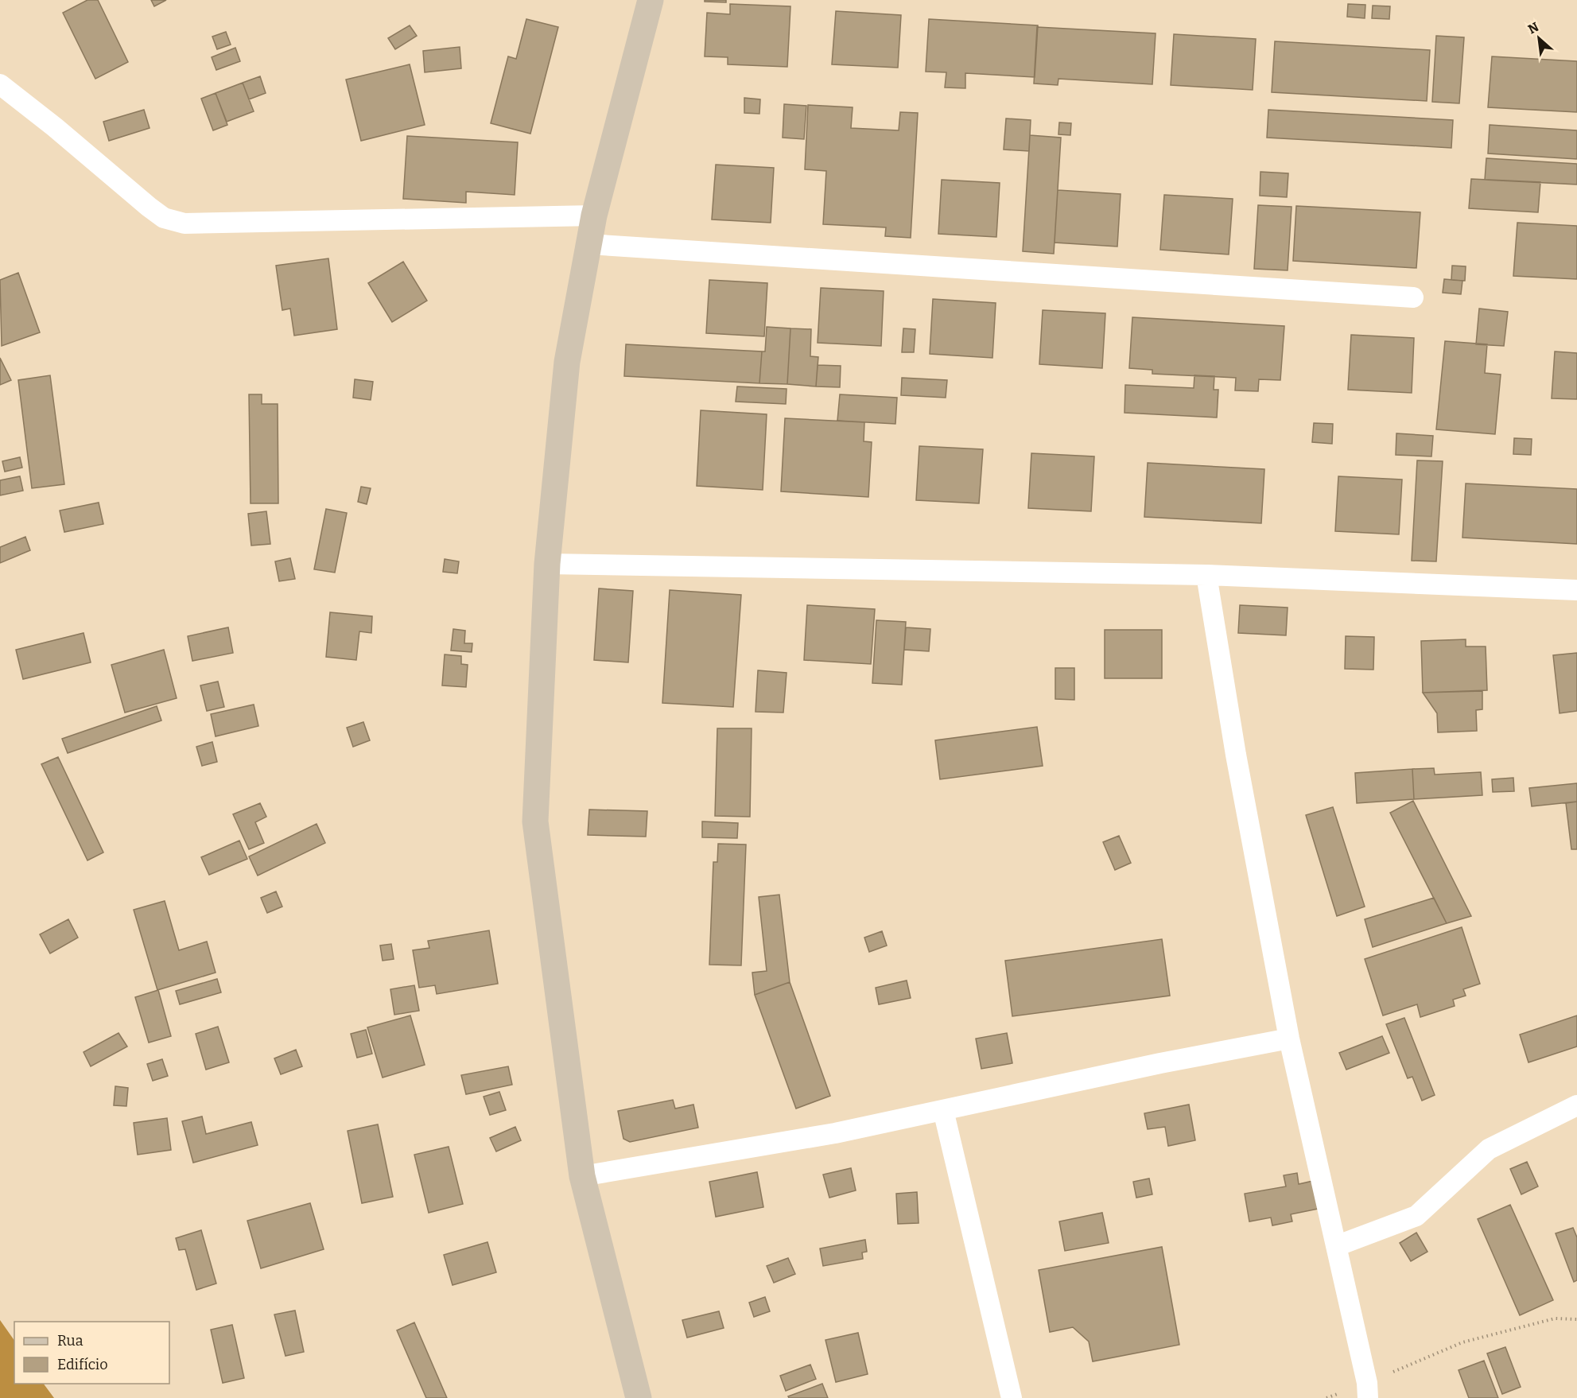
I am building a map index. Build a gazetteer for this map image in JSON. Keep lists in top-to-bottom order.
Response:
{
  "legend": ["Rua", "Edifício"],
  "north": "top left"
}
